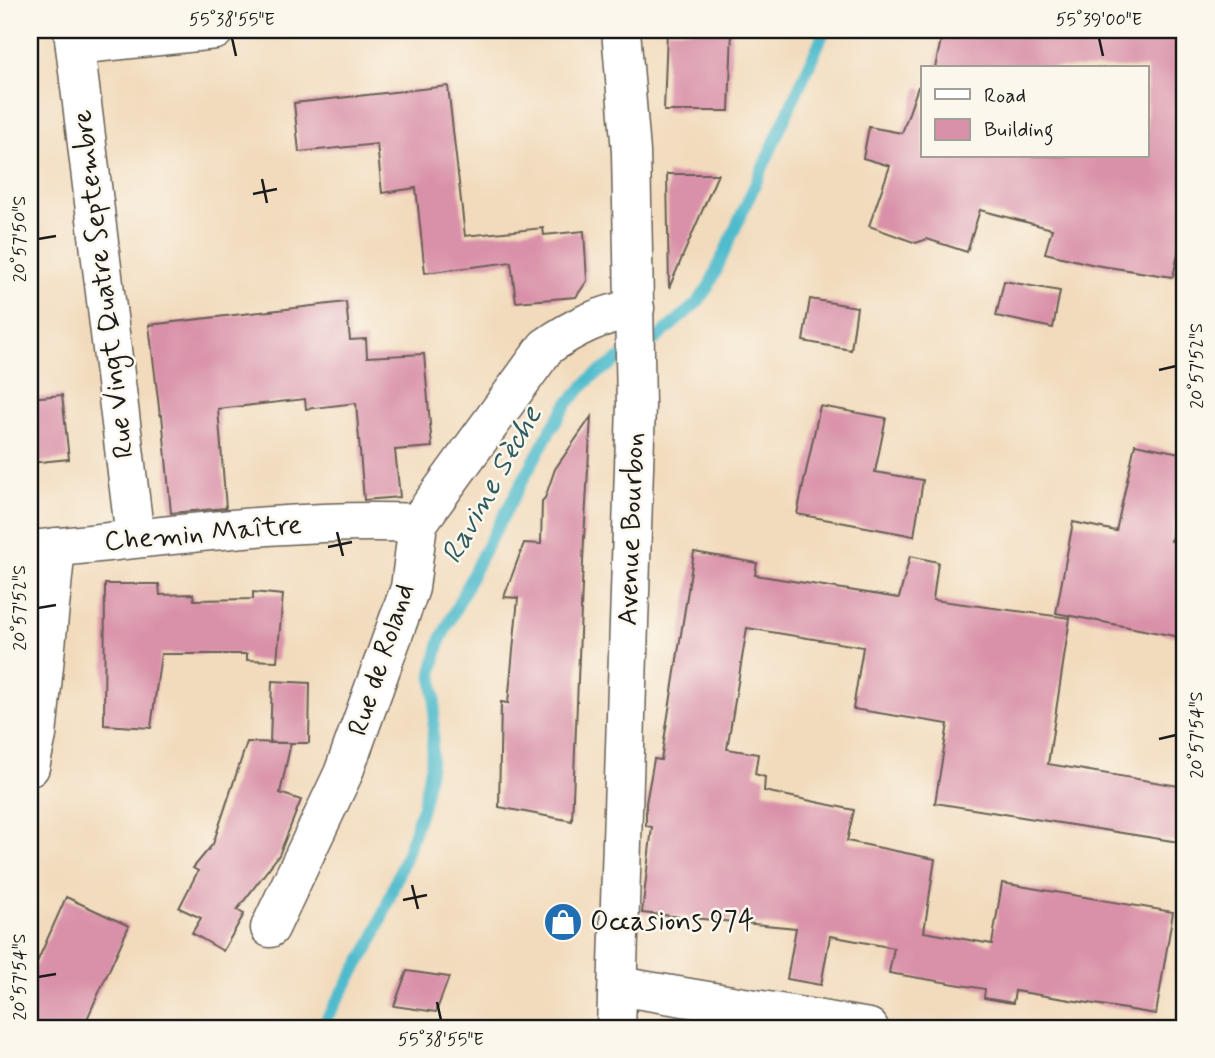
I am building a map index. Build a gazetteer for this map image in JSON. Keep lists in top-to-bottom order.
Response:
{
  "streets": {
    "street": [
      "Rue Vingt Quatre Septembre",
      "Avenue Bourbon",
      "Chemin Maître",
      "Rue de Roland"
    ]
  },
  "crossings": [
    ["Rue Vingt Quatre Septembre", "Chemin Maître"],
    ["Avenue Bourbon", "Rue de Roland"],
    ["Chemin Maître", "Rue de Roland"]
  ],
  "water": ["Ravine Sèche"],
  "places": {
    "shop": ["Occasions 974"]
  },
  "legend": ["Road", "Building"],
  "coordinates": [
    "55°38'55\"E",
    "55°39'00\"E",
    "20°57'50\"S",
    "20°57'52\"S",
    "20°57'54\"S"
  ]
}
